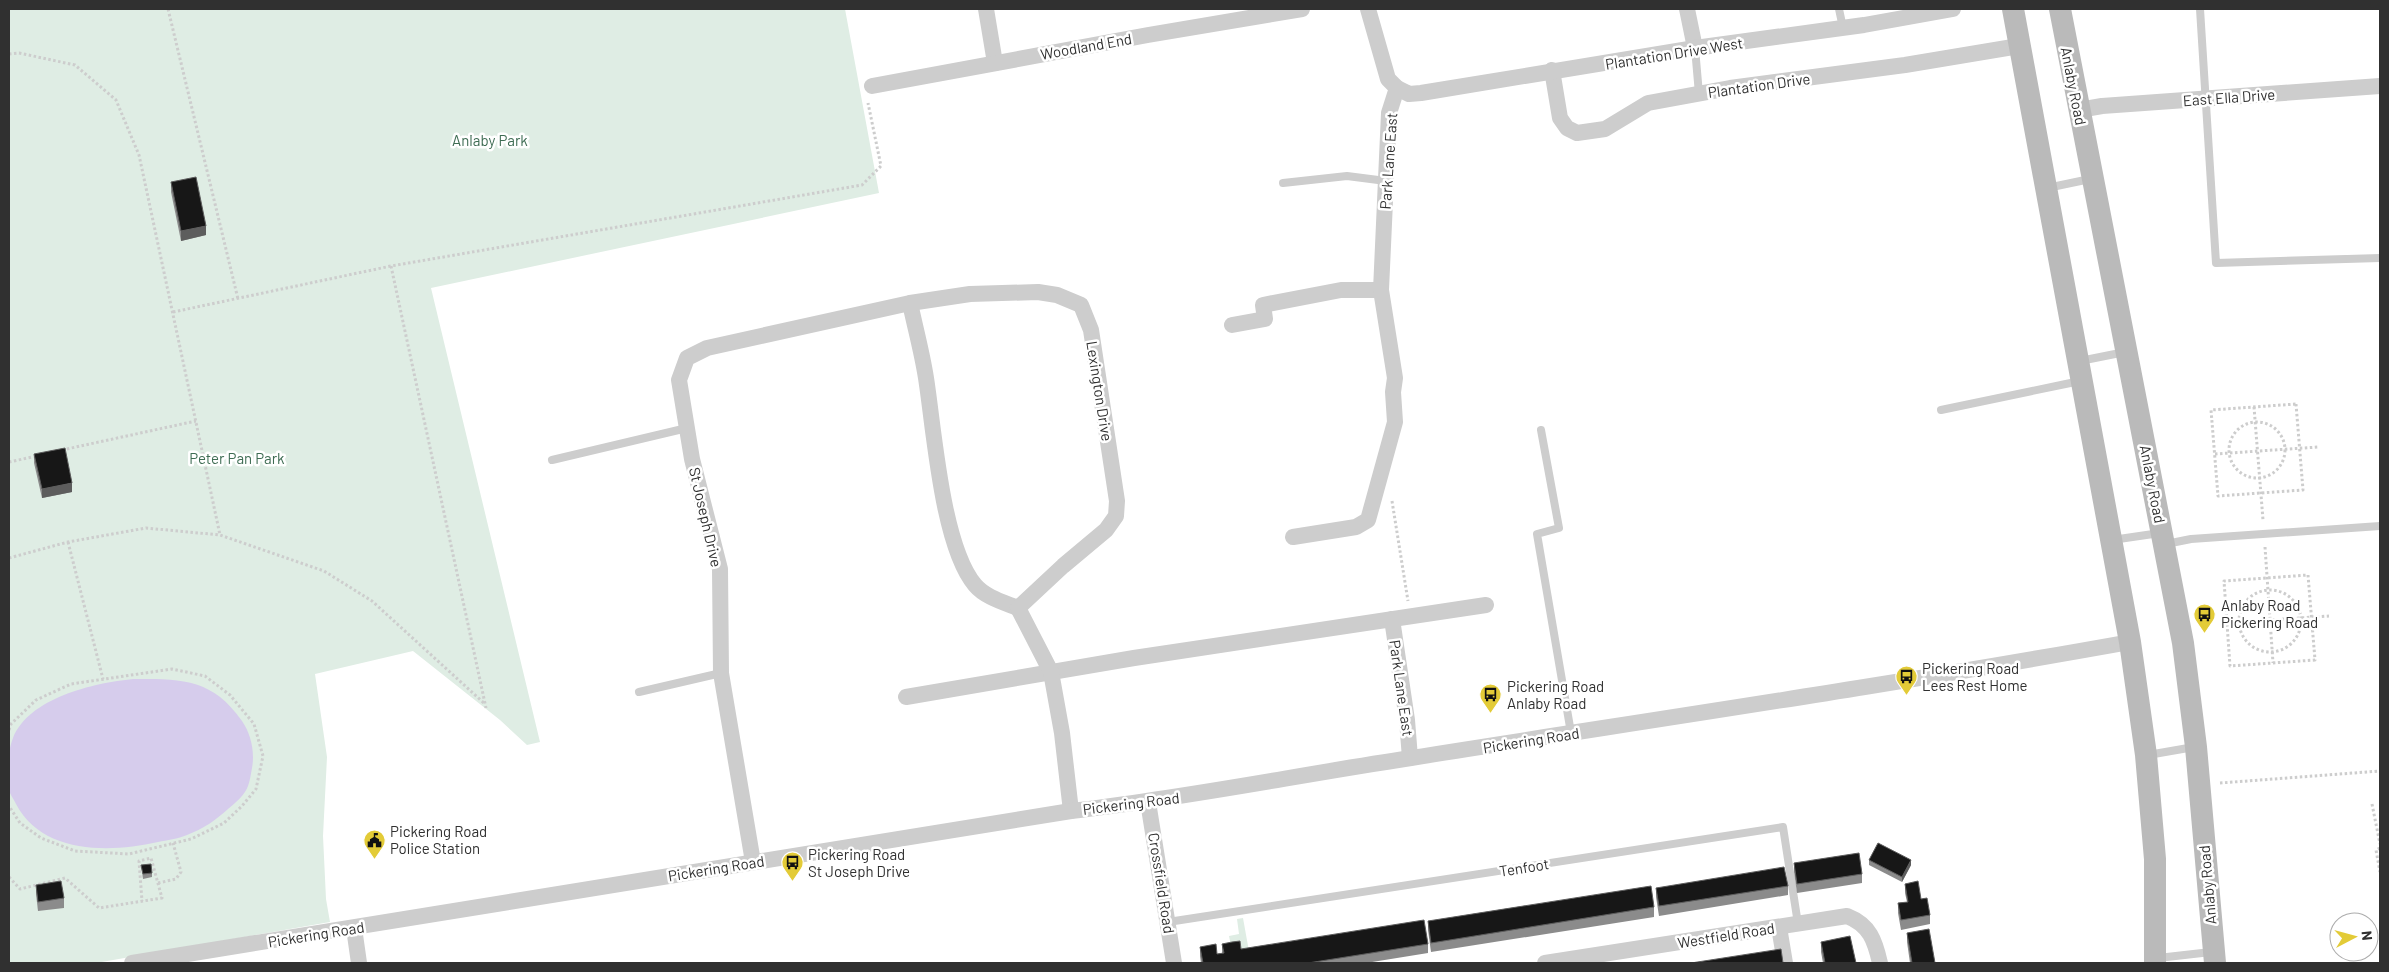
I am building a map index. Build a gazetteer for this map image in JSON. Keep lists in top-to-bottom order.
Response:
{
  "streets": {
    "main road": ["Anlaby Road"],
    "street": [
      "Woodland End",
      "Plantation Drive West",
      "Plantation Drive",
      "East Ella Drive",
      "Park Lane East",
      "Lexington Drive",
      "St Joseph Drive",
      "Pickering Road",
      "Crossfield Road",
      "Westfield Road"
    ],
    "lane": ["Tenfoot"]
  },
  "crossings": [
    ["Plantation Drive West", "Plantation Drive"],
    ["Plantation Drive West", "Park Lane East"],
    ["Anlaby Road", "East Ella Drive"],
    ["Park Lane East", "Pickering Road"],
    ["Lexington Drive", "St Joseph Drive"],
    ["St Joseph Drive", "Pickering Road"],
    ["Pickering Road", "Crossfield Road"],
    ["Tenfoot", "Crossfield Road"],
    ["Tenfoot", "Westfield Road"]
  ],
  "parks": ["Anlaby Park", "Peter Pan Park"],
  "places": {
    "bus stop": [
      "Anlaby Road Pickering Road",
      "Pickering Road Lees Rest Home",
      "Pickering Road Anlaby Road",
      "Pickering Road St Joseph Drive"
    ],
    "public building": ["Pickering Road Police Station"]
  },
  "north": "right"
}
